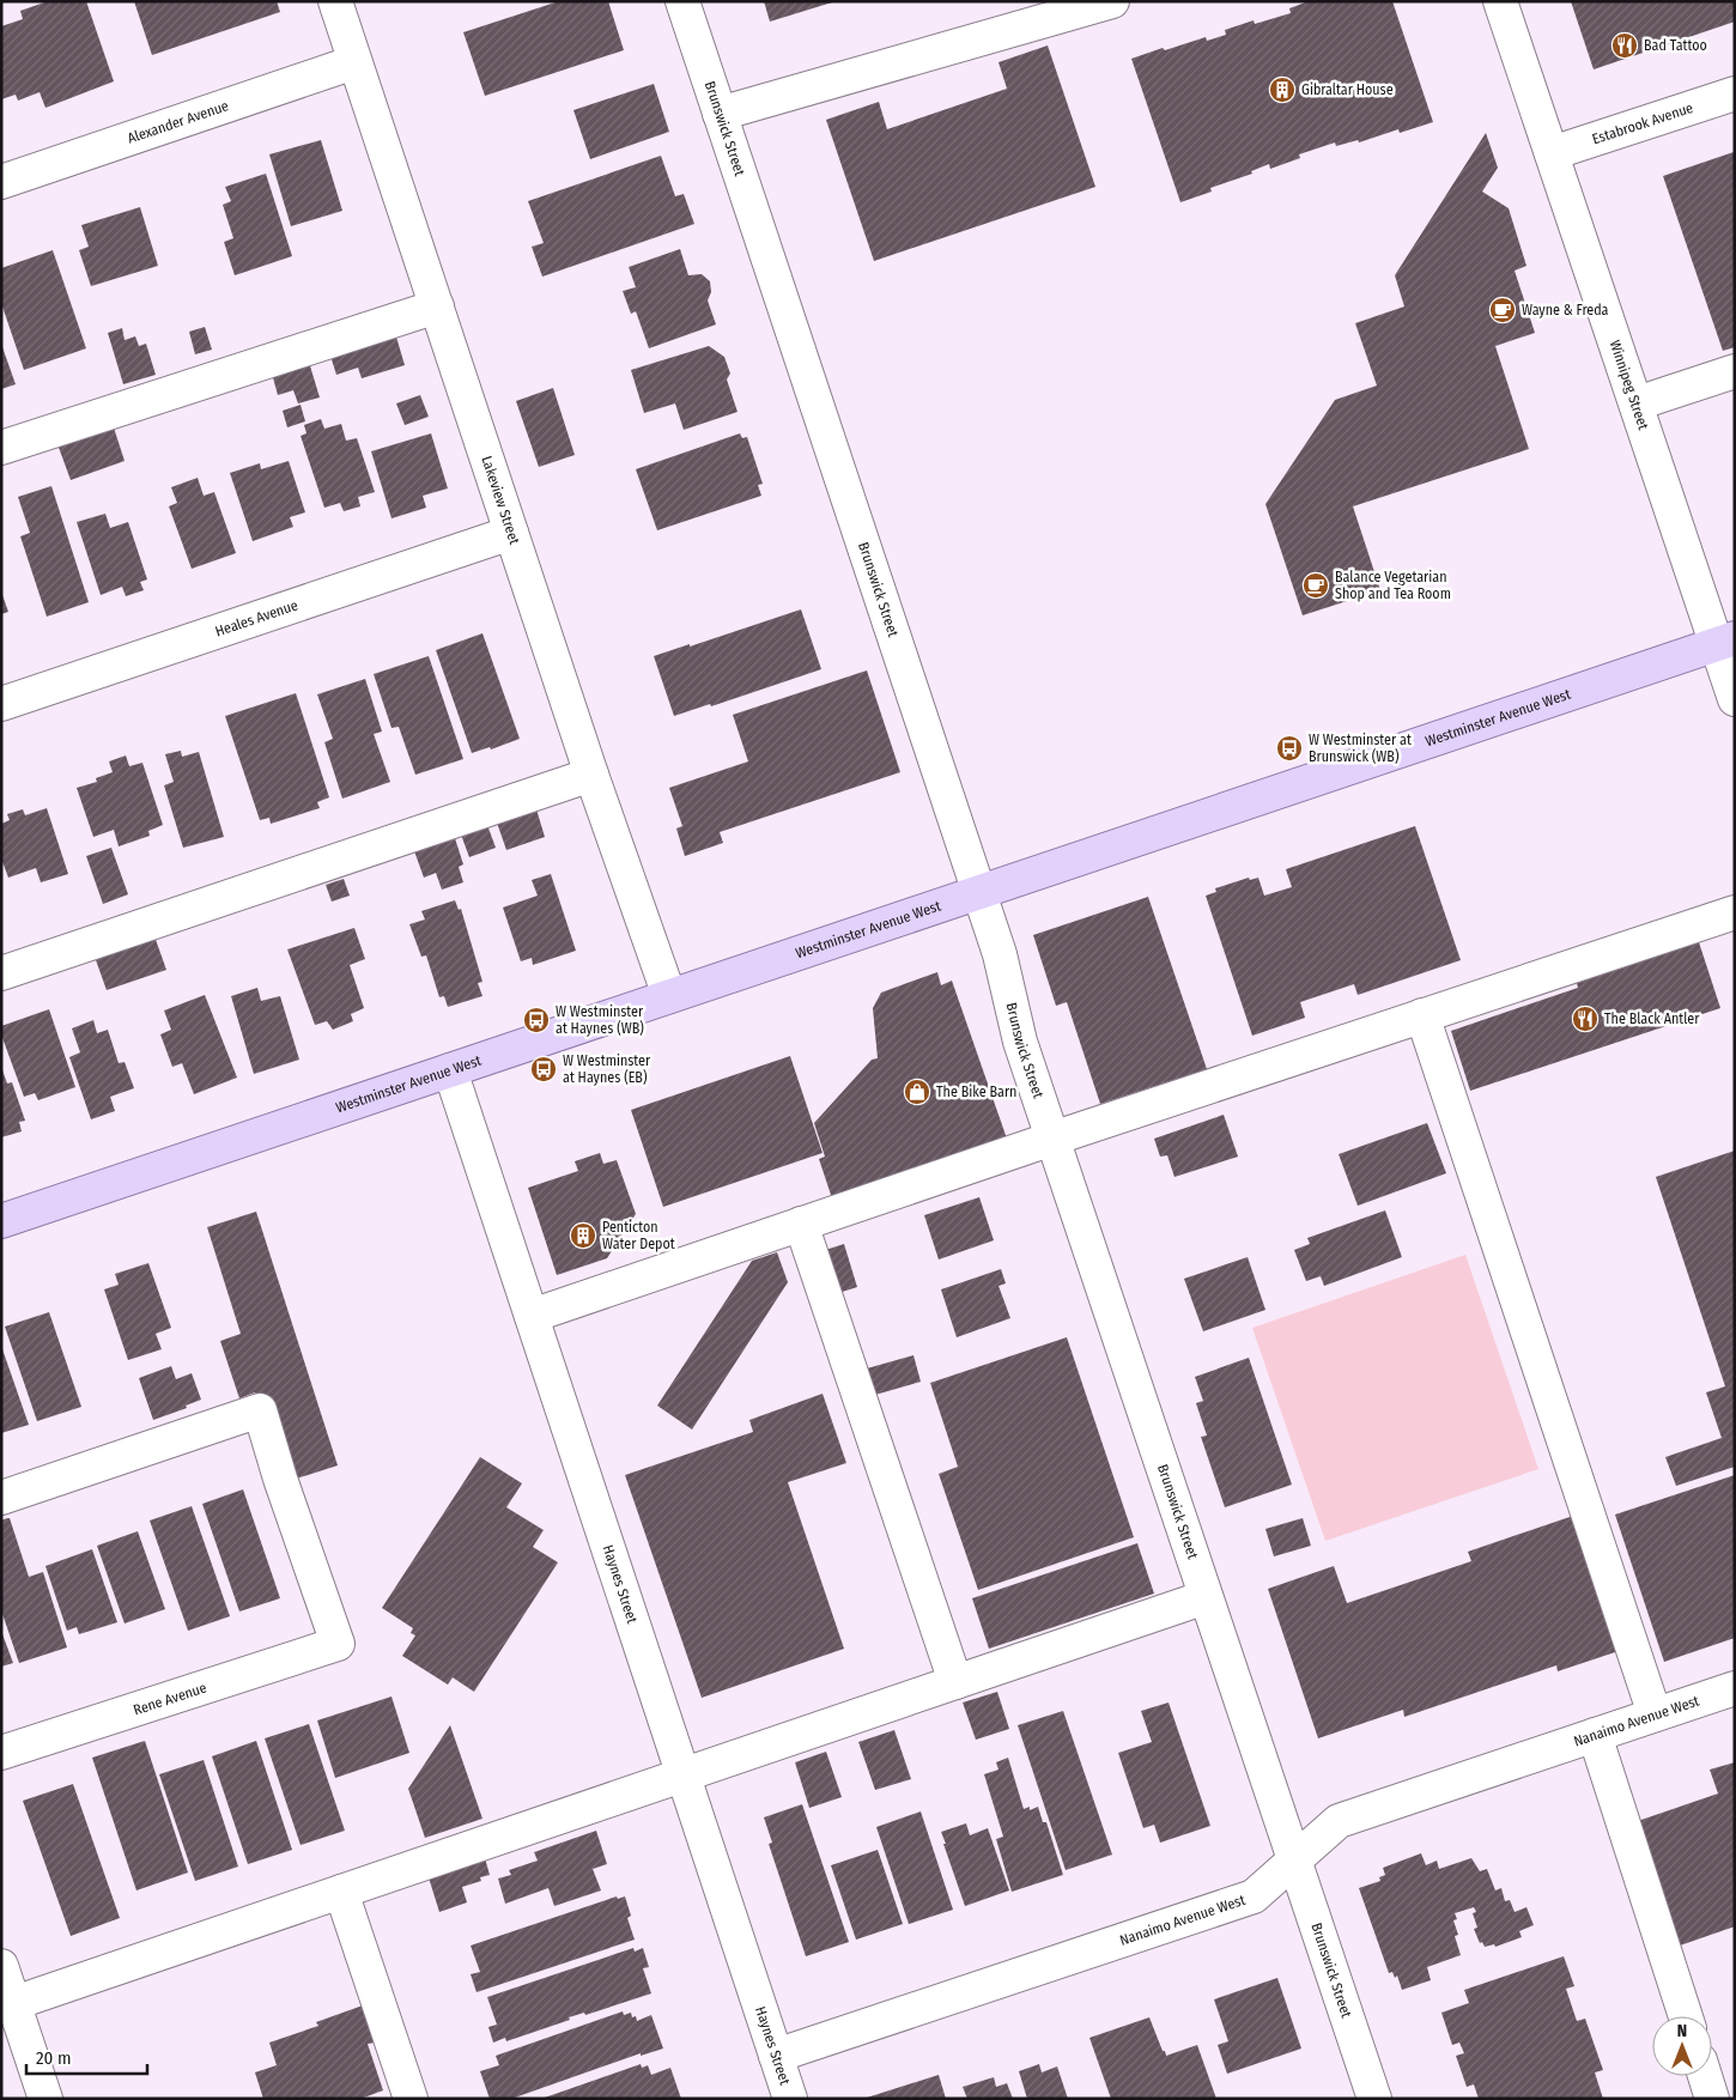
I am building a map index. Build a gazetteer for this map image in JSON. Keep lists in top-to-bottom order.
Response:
{
  "streets": {
    "main road": ["Westminster Avenue West"],
    "street": [
      "Alexander Avenue",
      "Estabrook Avenue",
      "Brunswick Street",
      "Winnipeg Street",
      "Lakeview Street",
      "Heales Avenue",
      "Haynes Street",
      "Rene Avenue",
      "Nanaimo Avenue West"
    ]
  },
  "crossings": [
    ["Alexander Avenue", "Lakeview Street"],
    ["Estabrook Avenue", "Winnipeg Street"],
    ["Brunswick Street", "Westminster Avenue West"],
    ["Brunswick Street", "Nanaimo Avenue West"],
    ["Winnipeg Street", "Westminster Avenue West"],
    ["Lakeview Street", "Heales Avenue"],
    ["Lakeview Street", "Westminster Avenue West"],
    ["Westminster Avenue West", "Haynes Street"],
    ["Haynes Street", "Nanaimo Avenue West"]
  ],
  "places": {
    "restaurant": ["Bad Tattoo", "The Black Antler"],
    "building": ["Gibraltar House", "Penticton Water Depot"],
    "cafe": ["Wayne & Freda", "Balance Vegetarian Shop and Tea Room"],
    "bus stop": ["W Westminster at Brunswick (WB)", "W Westminster at Haynes (WB)", "W Westminster at Haynes (EB)"],
    "shop": ["The Bike Barn"]
  },
  "scale_bar": "20 m",
  "north": "top"
}
